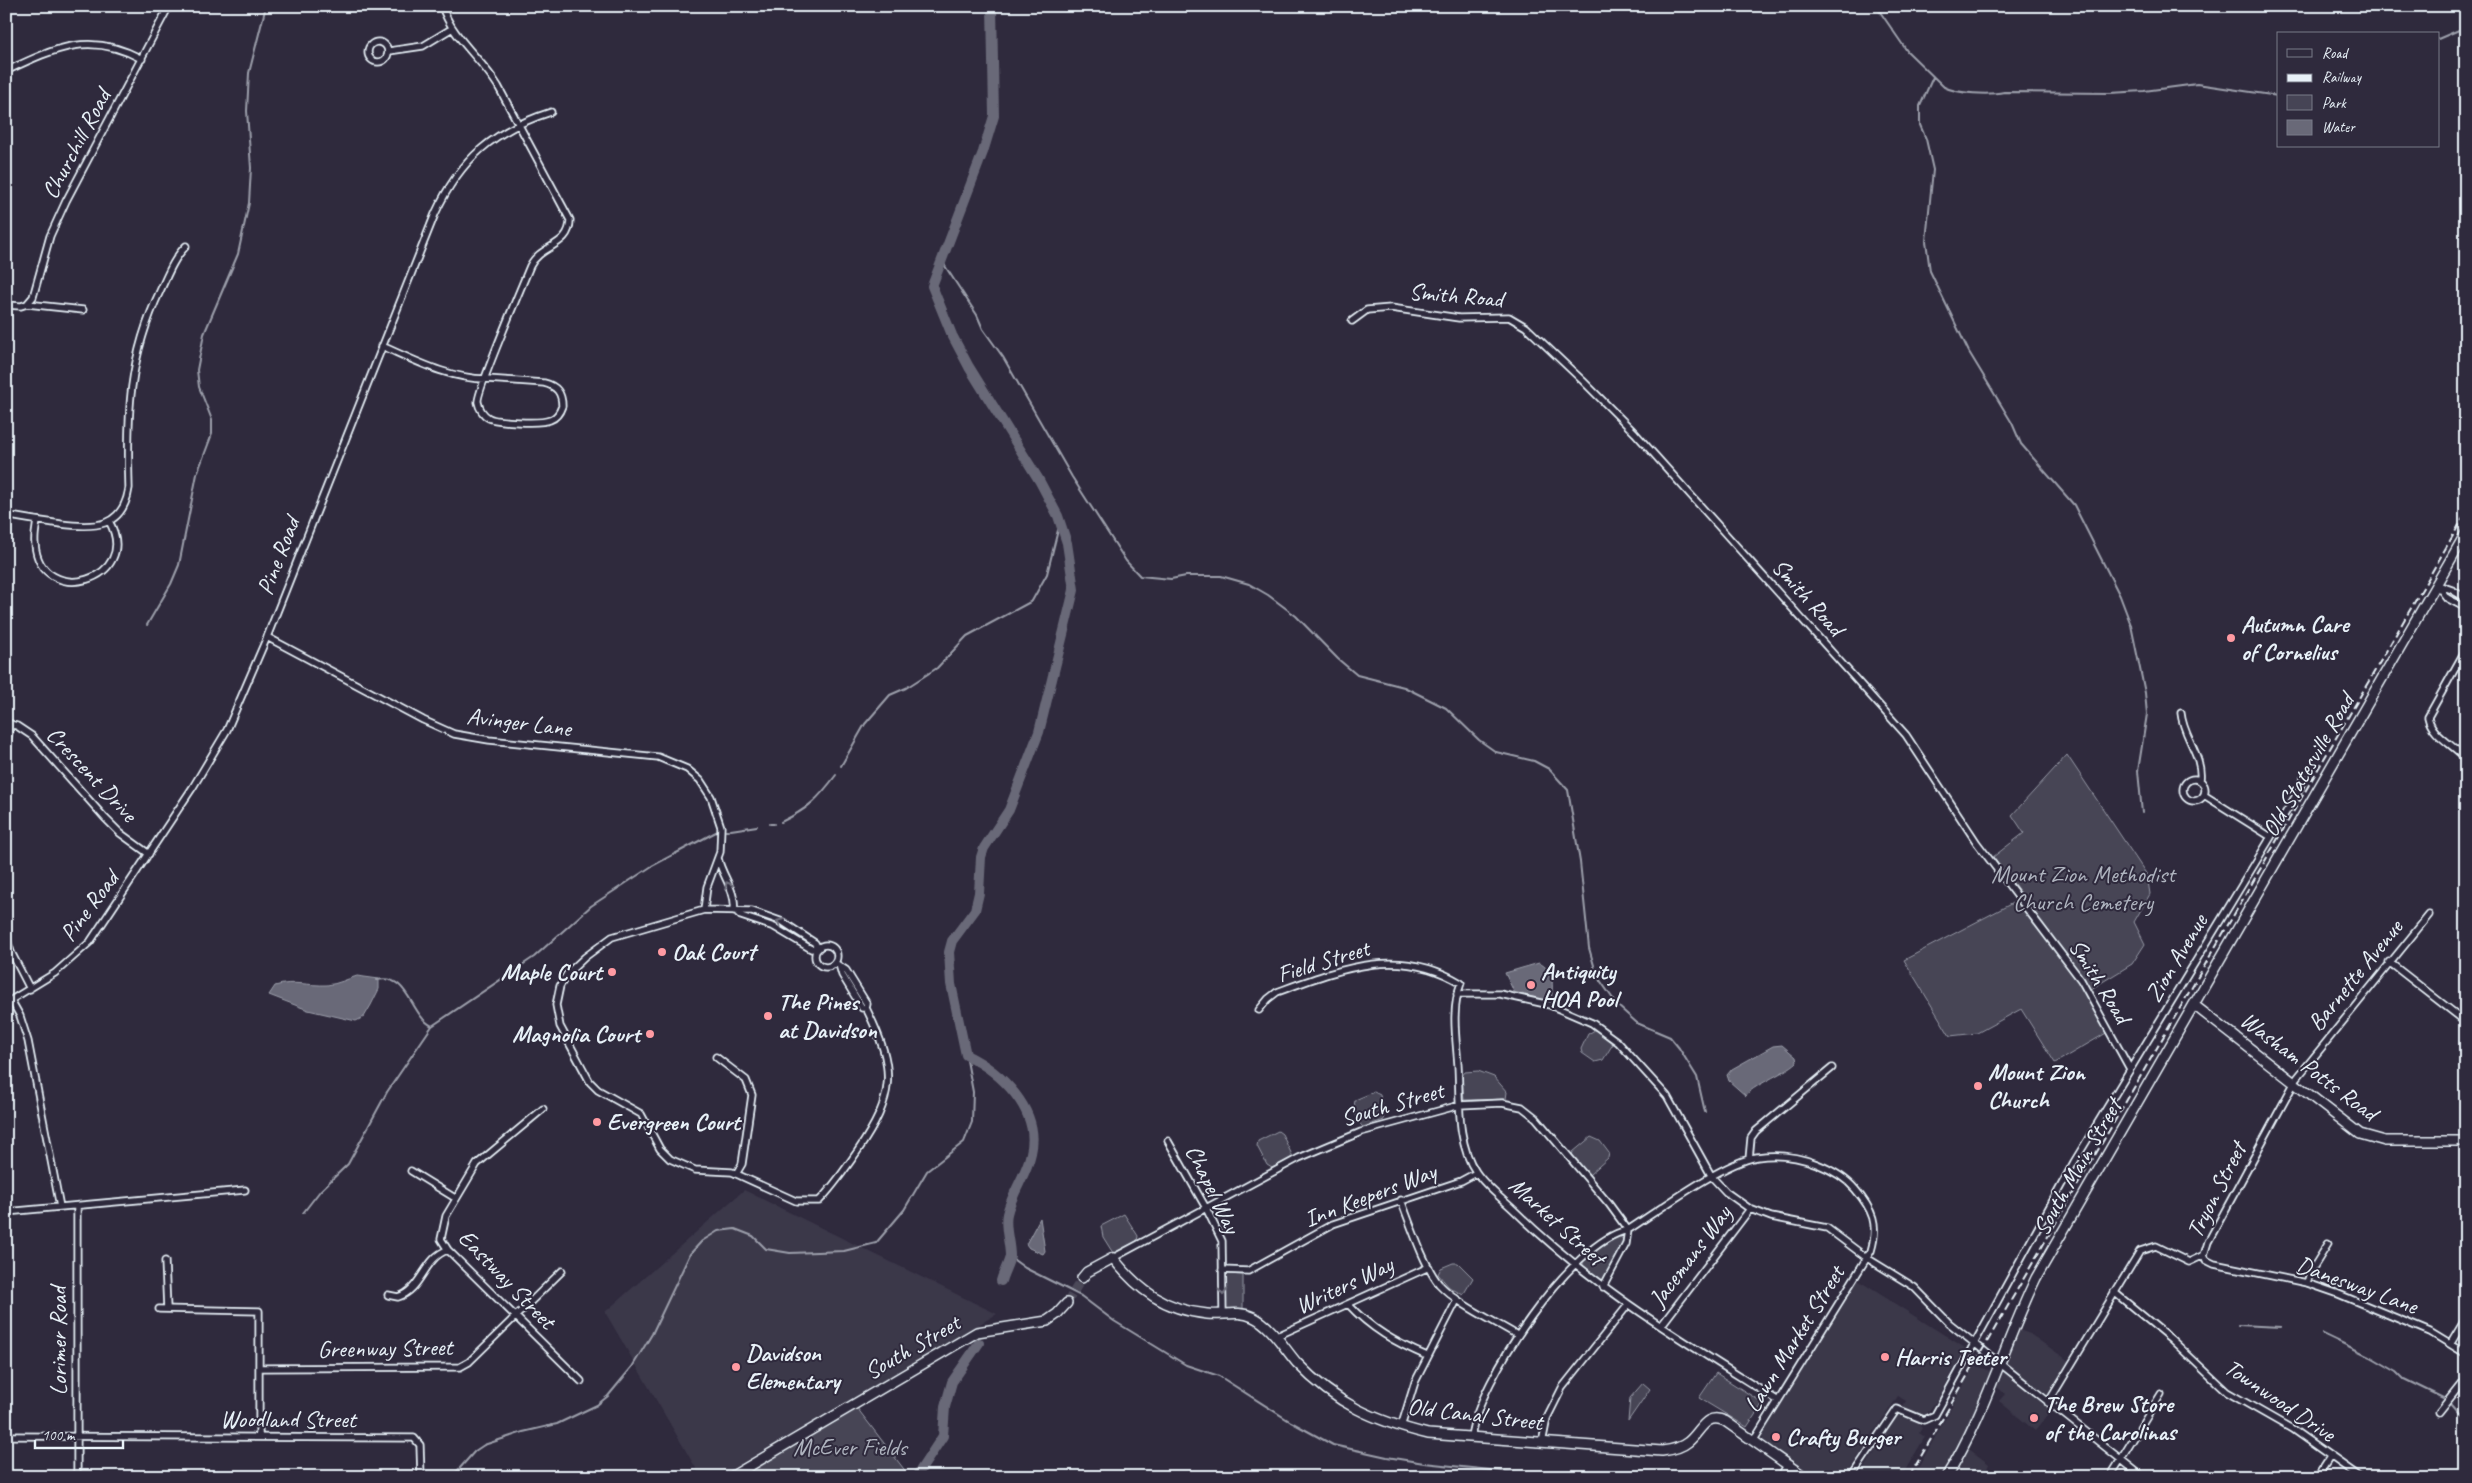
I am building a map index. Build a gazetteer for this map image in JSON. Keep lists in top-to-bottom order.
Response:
{
  "streets": {
    "street": [
      "Churchill Road",
      "Smith Road",
      "Pine Road",
      "Avinger Lane",
      "Old Statesville Road",
      "Crescent Drive",
      "Zion Avenue",
      "Field Street",
      "Barnette Avenue",
      "Washam Potts Road",
      "South Street",
      "South Main Street",
      "Chapel Way",
      "Tryon Street",
      "Inn Keepers Way",
      "Market Street",
      "Jacemans Way",
      "Eastway Street",
      "Writers Way",
      "Danesway Lane",
      "Lawn Market Street",
      "Lorimer Road",
      "Greenway Street",
      "Townwood Drive",
      "Old Canal Street",
      "Woodland Street"
    ]
  },
  "crossings": [
    ["Smith Road", "Zion Avenue"],
    ["Pine Road", "Avinger Lane"],
    ["Pine Road", "Crescent Drive"],
    ["Old Statesville Road", "South Main Street"],
    ["Field Street", "Market Street"],
    ["Barnette Avenue", "Washam Potts Road"],
    ["Barnette Avenue", "Tryon Street"],
    ["Washam Potts Road", "South Main Street"],
    ["Washam Potts Road", "Tryon Street"],
    ["South Street", "Chapel Way"],
    ["South Street", "Market Street"],
    ["South Street", "Lawn Market Street"],
    ["South Street", "Old Canal Street"],
    ["Chapel Way", "Inn Keepers Way"],
    ["Chapel Way", "Old Canal Street"],
    ["Tryon Street", "Danesway Lane"],
    ["Tryon Street", "Townwood Drive"],
    ["Inn Keepers Way", "Market Street"],
    ["Market Street", "Jacemans Way"],
    ["Market Street", "Lawn Market Street"],
    ["Eastway Street", "Greenway Street"],
    ["Writers Way", "Old Canal Street"],
    ["Lawn Market Street", "Old Canal Street"],
    ["Lorimer Road", "Woodland Street"]
  ],
  "parks": ["Mount Zion Methodist Church Cemetery", "McEver Fields"],
  "places": [
    "Autumn Care of Cornelius",
    "Oak Court",
    "Maple Court",
    "Antiquity HOA Pool",
    "The Pines at Davidson",
    "Magnolia Court",
    "Mount Zion Church",
    "Evergreen Court",
    "Harris Teeter",
    "Davidson Elementary",
    "The Brew Store of the Carolinas",
    "Crafty Burger"
  ],
  "legend": [
    "Road",
    "Railway",
    "Park",
    "Water"
  ],
  "scale_bar": "100 m"
}
